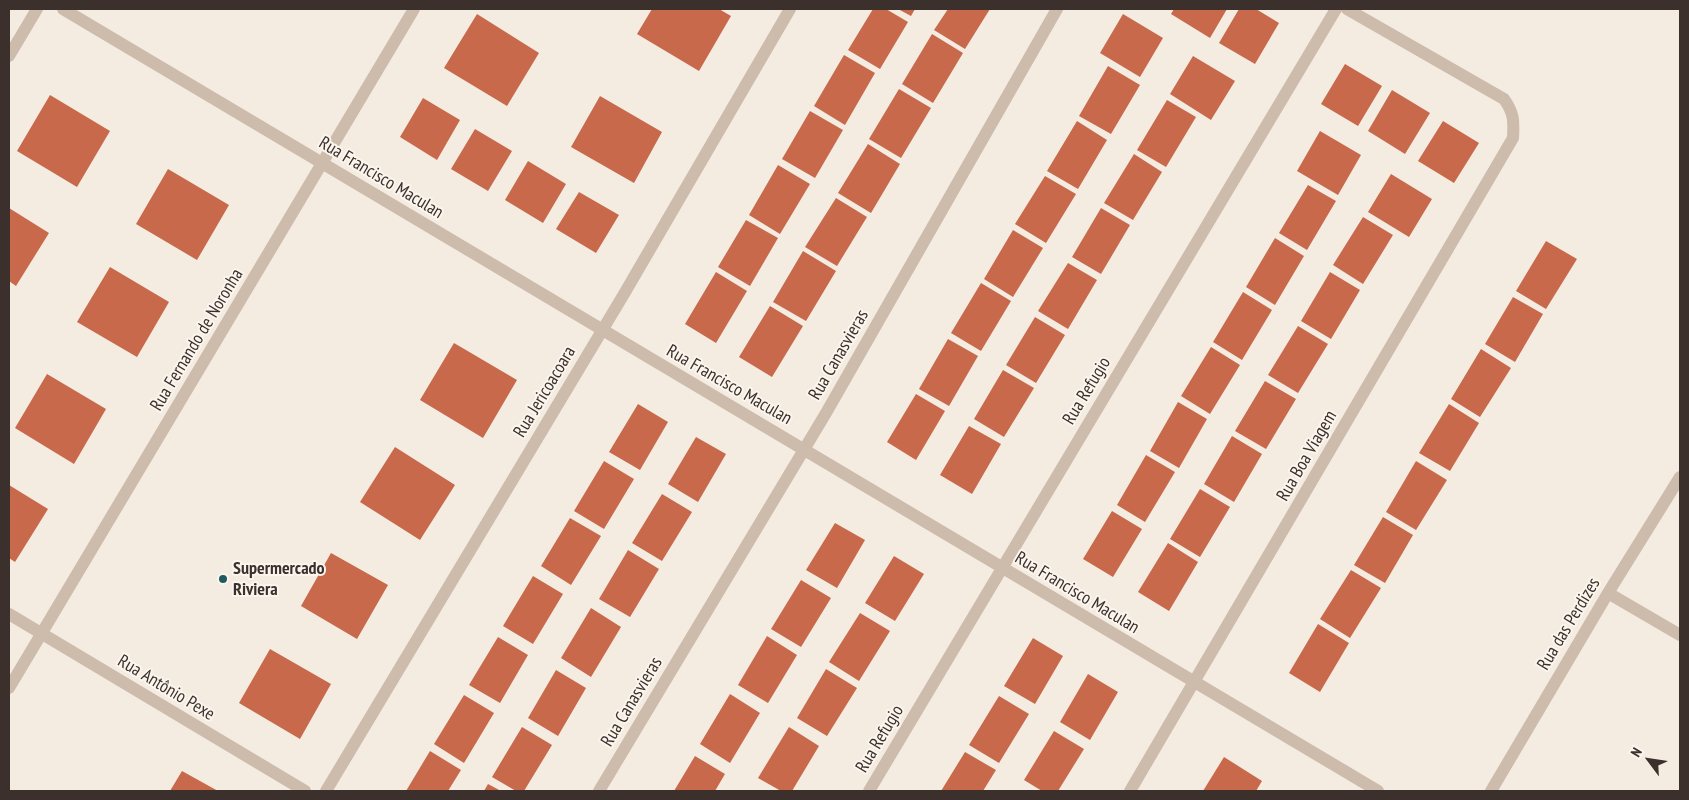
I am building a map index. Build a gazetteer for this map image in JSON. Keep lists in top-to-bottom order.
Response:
{
  "streets": {
    "street": [
      "Rua Francisco Maculan",
      "Rua Fernando de Noronha",
      "Rua Canasvieras",
      "Rua Refugio",
      "Rua Jericoacoara",
      "Rua Boa Viagem",
      "Rua das Perdizes",
      "Rua Antônio Pexe"
    ]
  },
  "crossings": [
    ["Rua Francisco Maculan", "Rua Fernando de Noronha"],
    ["Rua Francisco Maculan", "Rua Canasvieras"],
    ["Rua Francisco Maculan", "Rua Refugio"],
    ["Rua Francisco Maculan", "Rua Jericoacoara"],
    ["Rua Francisco Maculan", "Rua Boa Viagem"],
    ["Rua Fernando de Noronha", "Rua Antônio Pexe"]
  ],
  "places": ["Supermercado Riviera"],
  "north": "top left"
}
